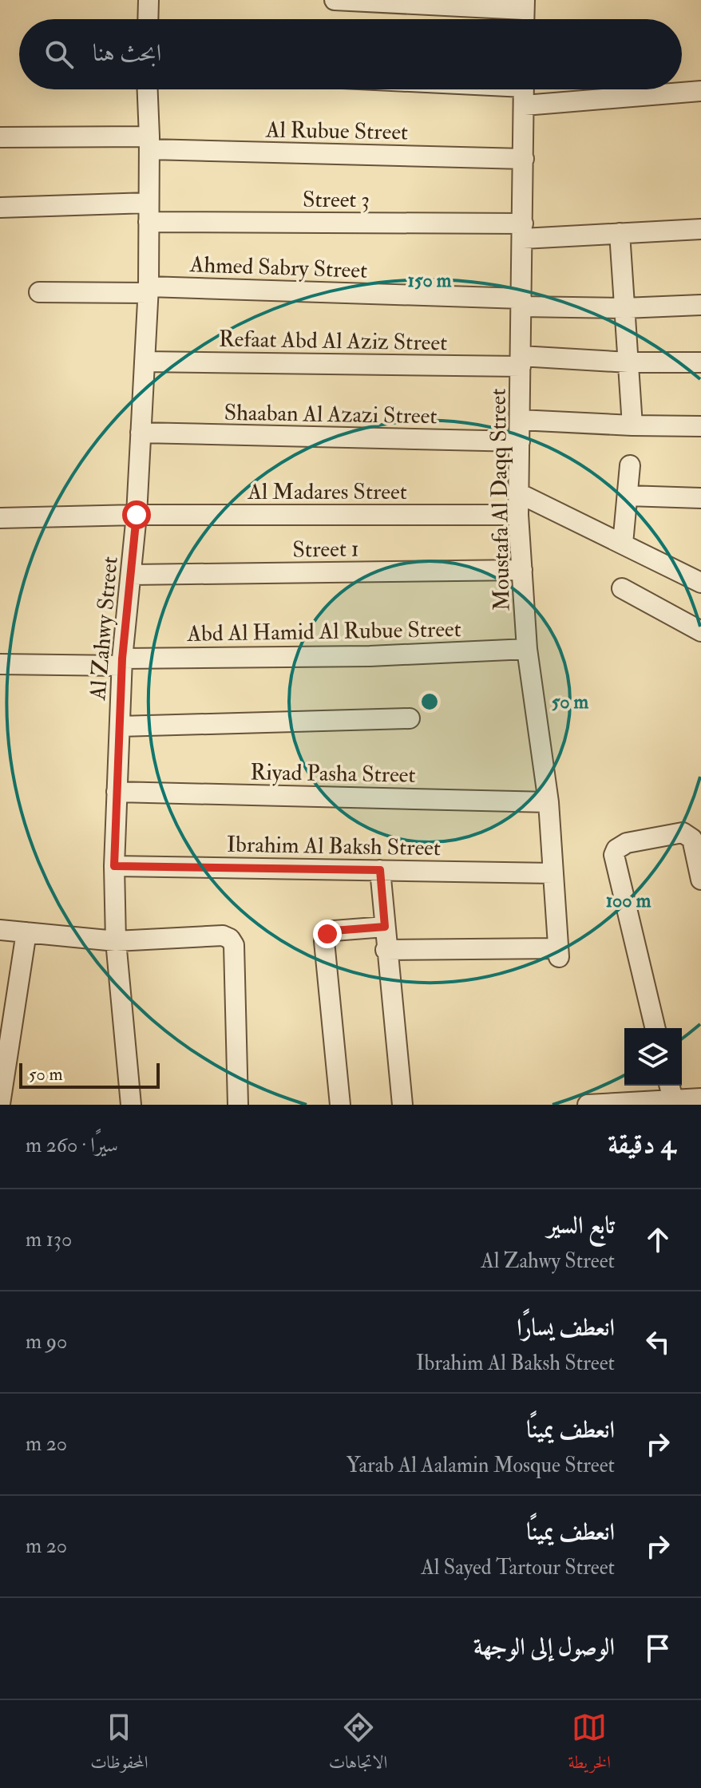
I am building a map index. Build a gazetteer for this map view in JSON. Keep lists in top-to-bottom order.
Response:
{
  "streets": {
    "street": [
      "Al Rubue Street",
      "Street 3",
      "Ahmed Sabry Street",
      "Refaat Abd Al Aziz Street",
      "Shaaban Al Azazi Street",
      "Al Madares Street",
      "Moustafa Al Daqq Street",
      "Street 1",
      "Al Zahwy Street",
      "Abd Al Hamid Al Rubue Street",
      "Riyad Pasha Street",
      "Ibrahim Al Baksh Street"
    ]
  },
  "crossings": [
    ["Al Rubue Street", "Moustafa Al Daqq Street"],
    ["Al Rubue Street", "Al Zahwy Street"],
    ["Street 3", "Moustafa Al Daqq Street"],
    ["Street 3", "Al Zahwy Street"],
    ["Ahmed Sabry Street", "Moustafa Al Daqq Street"],
    ["Ahmed Sabry Street", "Al Zahwy Street"],
    ["Refaat Abd Al Aziz Street", "Moustafa Al Daqq Street"],
    ["Refaat Abd Al Aziz Street", "Al Zahwy Street"],
    ["Shaaban Al Azazi Street", "Moustafa Al Daqq Street"],
    ["Shaaban Al Azazi Street", "Al Zahwy Street"],
    ["Al Madares Street", "Moustafa Al Daqq Street"],
    ["Al Madares Street", "Al Zahwy Street"],
    ["Moustafa Al Daqq Street", "Street 1"],
    ["Moustafa Al Daqq Street", "Abd Al Hamid Al Rubue Street"],
    ["Moustafa Al Daqq Street", "Riyad Pasha Street"],
    ["Moustafa Al Daqq Street", "Ibrahim Al Baksh Street"],
    ["Street 1", "Al Zahwy Street"],
    ["Al Zahwy Street", "Abd Al Hamid Al Rubue Street"],
    ["Al Zahwy Street", "Riyad Pasha Street"],
    ["Al Zahwy Street", "Ibrahim Al Baksh Street"]
  ],
  "scale_bar": "50 m",
  "page": {
    "search": "ابحث هنا",
    "scale": "50 m",
    "heading": ["4 دقيقة", "سيرًا · 260 m"],
    "list": [
      ["تابع السير", "Al Zahwy Street", "130 m"],
      ["انعطف يسارًا", "Ibrahim Al Baksh Street", "90 m"],
      ["انعطف يمينًا", "Yarab Al Aalamin Mosque Street", "20 m"],
      ["انعطف يمينًا", "Al Sayed Tartour Street", "20 m"],
      "الوصول إلى الوجهة"
    ],
    "nav": ["الخريطة", "الاتجاهات", "المحفوظات"]
  },
  "rings": ["150 m", "50 m", "100 m"]
}
